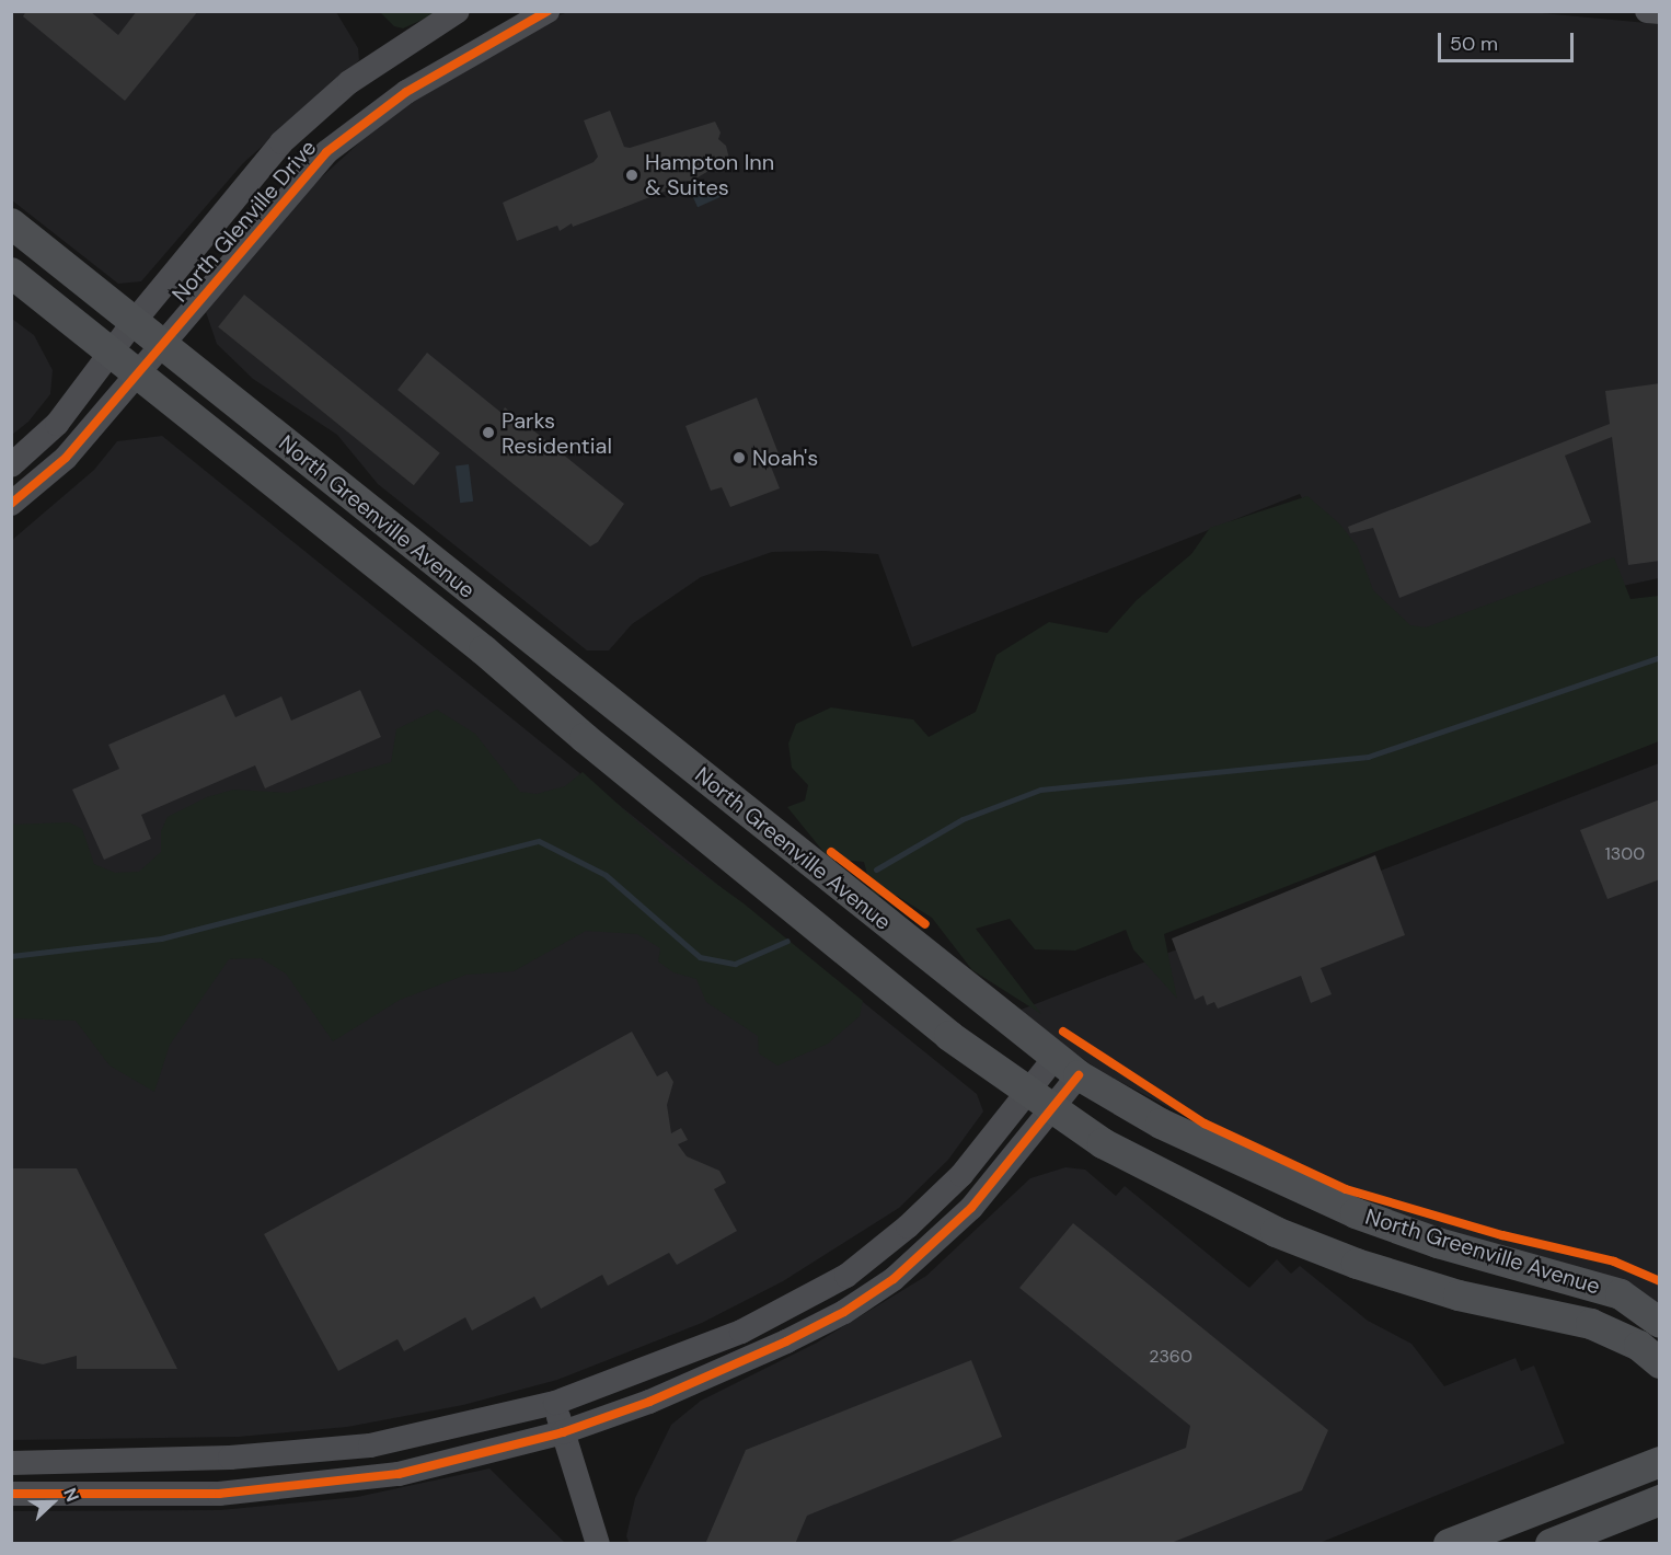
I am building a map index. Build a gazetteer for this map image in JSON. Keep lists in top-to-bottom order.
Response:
{
  "streets": {
    "main road": ["North Greenville Avenue"],
    "street": ["North Glenville Drive"]
  },
  "crossings": [
    ["North Glenville Drive", "North Greenville Avenue"]
  ],
  "places": ["Hampton Inn & Suites", "Parks Residential", "Noah's"],
  "house_numbers": ["1300", "2360"],
  "scale_bar": "50 m",
  "north": "right"
}
